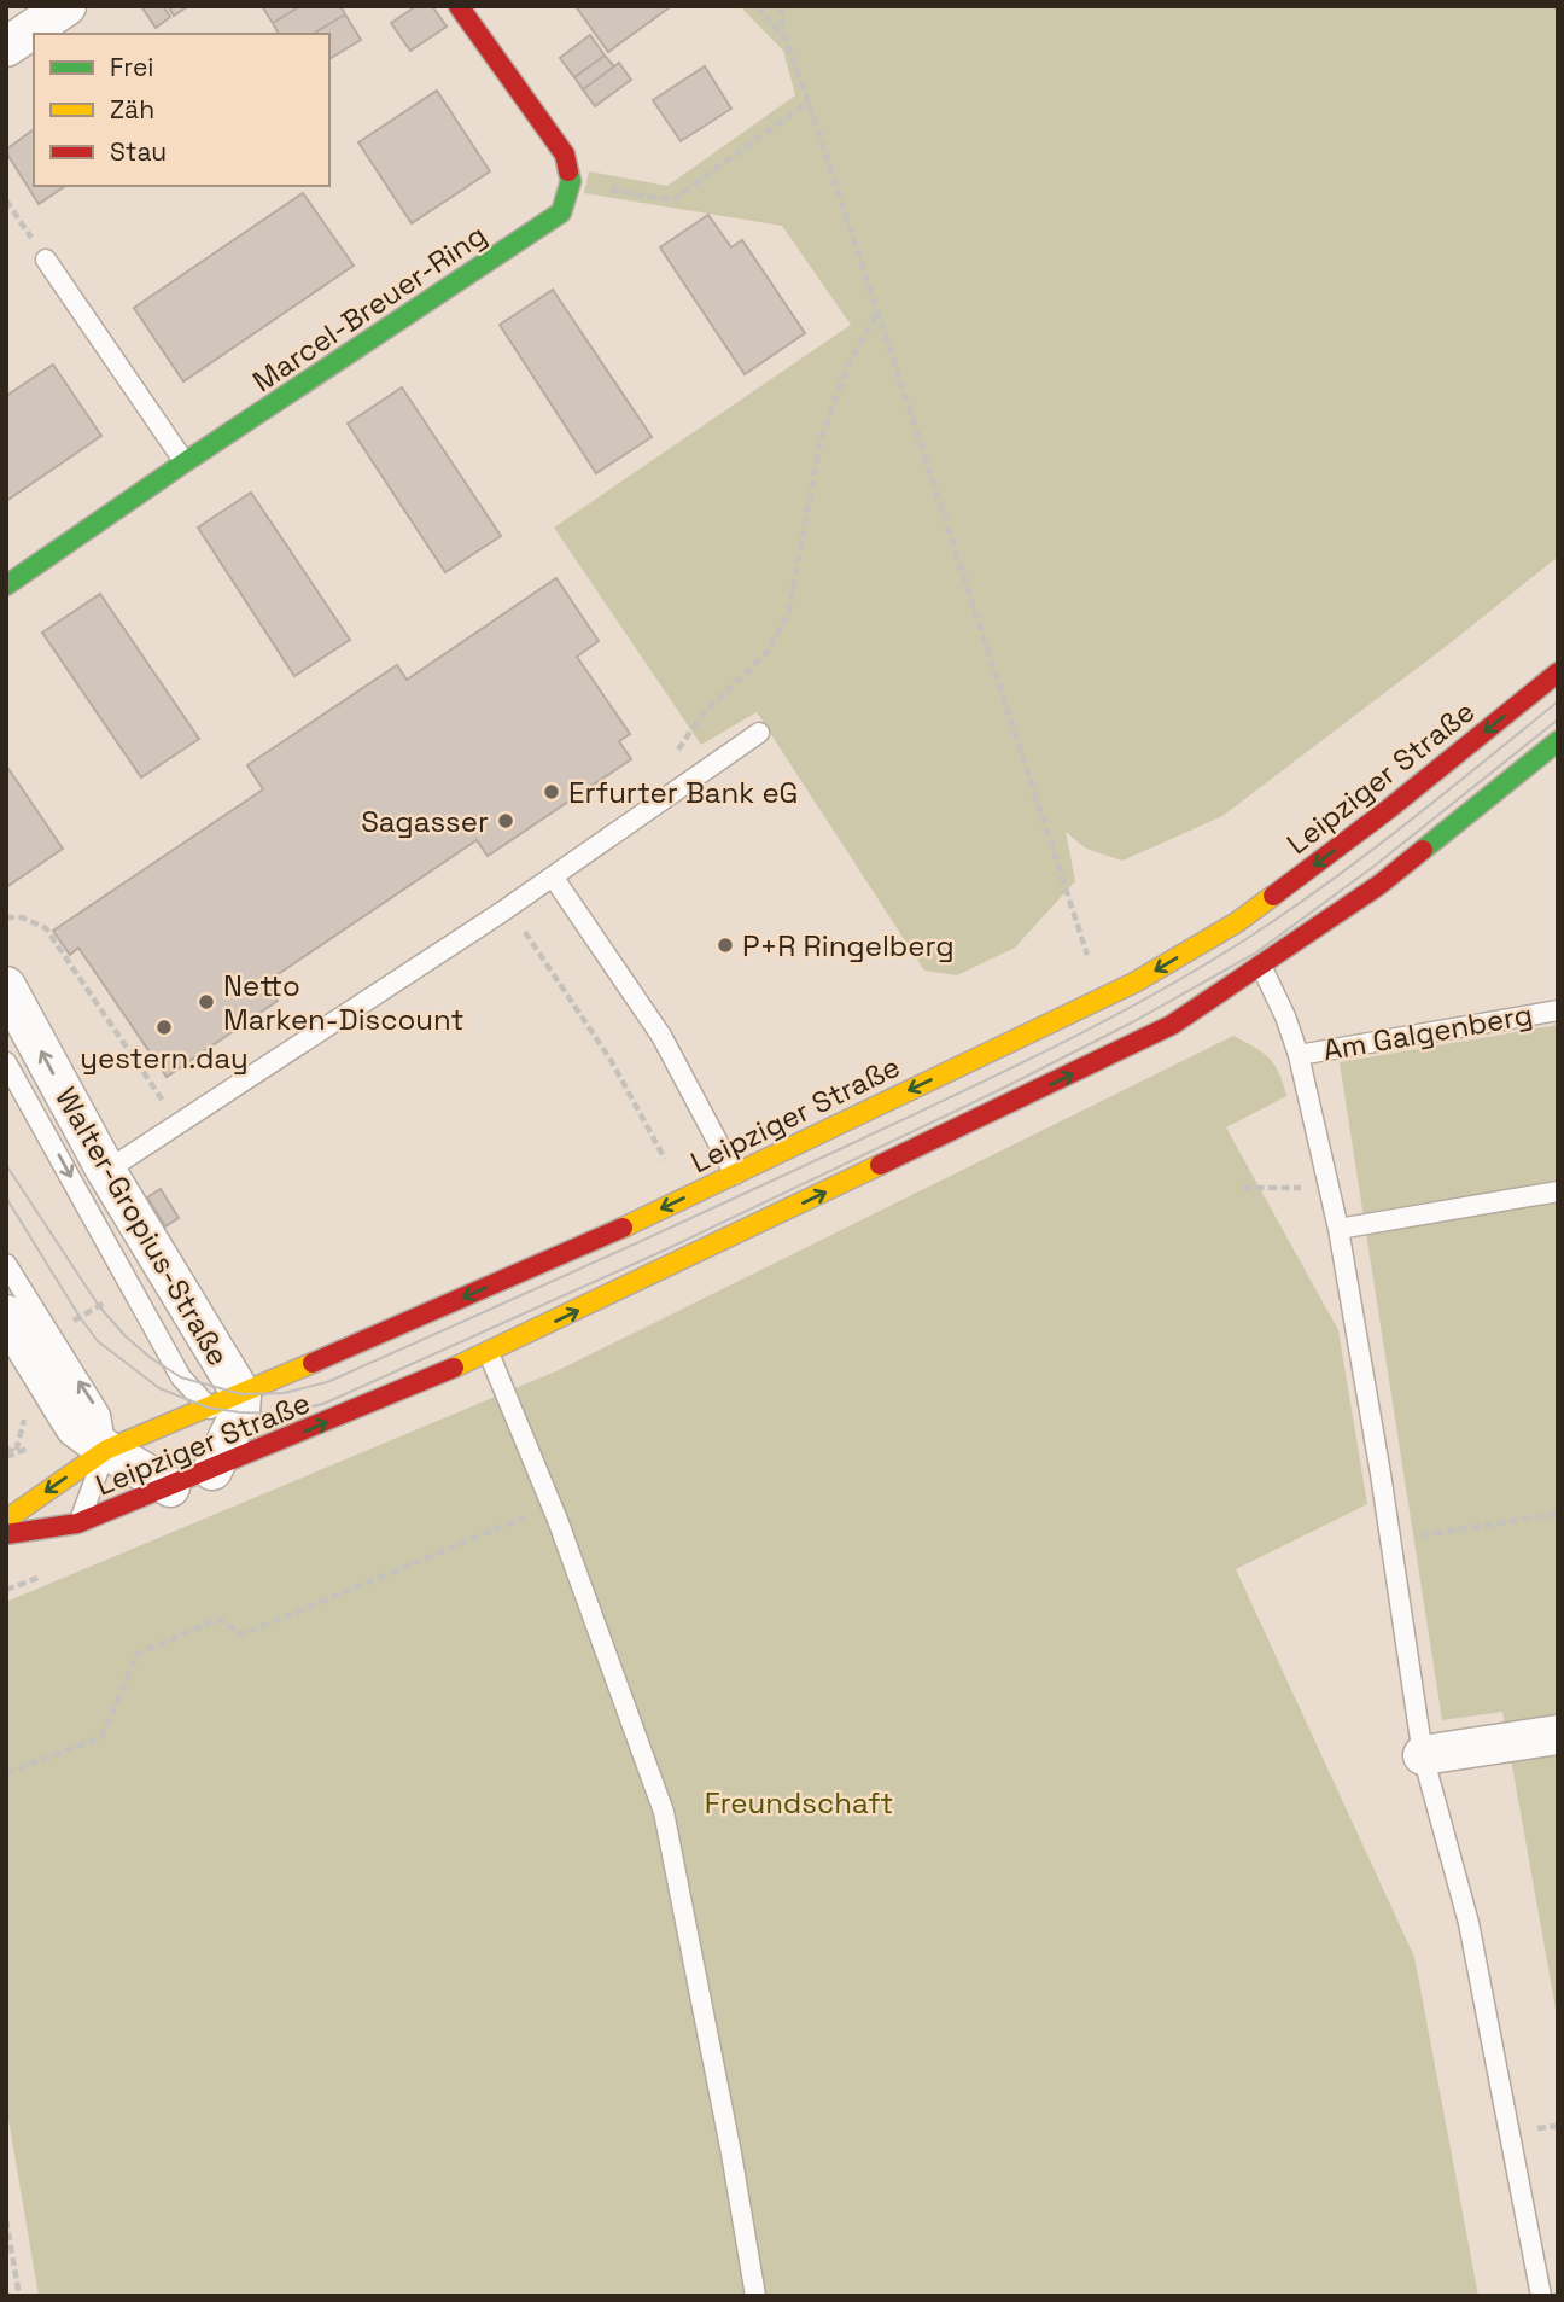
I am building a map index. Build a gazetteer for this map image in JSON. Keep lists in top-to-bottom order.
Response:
{
  "streets": {
    "main road": ["Marcel-Breuer-Ring", "Leipziger Straße"],
    "street": ["Walter-Gropius-Straße"],
    "lane": ["Am Galgenberg"]
  },
  "crossings": [
    ["Leipziger Straße", "Walter-Gropius-Straße"]
  ],
  "one_way": ["Walter-Gropius-Straße"],
  "parks": ["Freundschaft"],
  "places": [
    "Erfurter Bank eG",
    "Sagasser",
    "P+R Ringelberg",
    "Netto Marken-Discount",
    "yestern.day"
  ],
  "legend": ["Frei", "Zäh", "Stau"]
}
